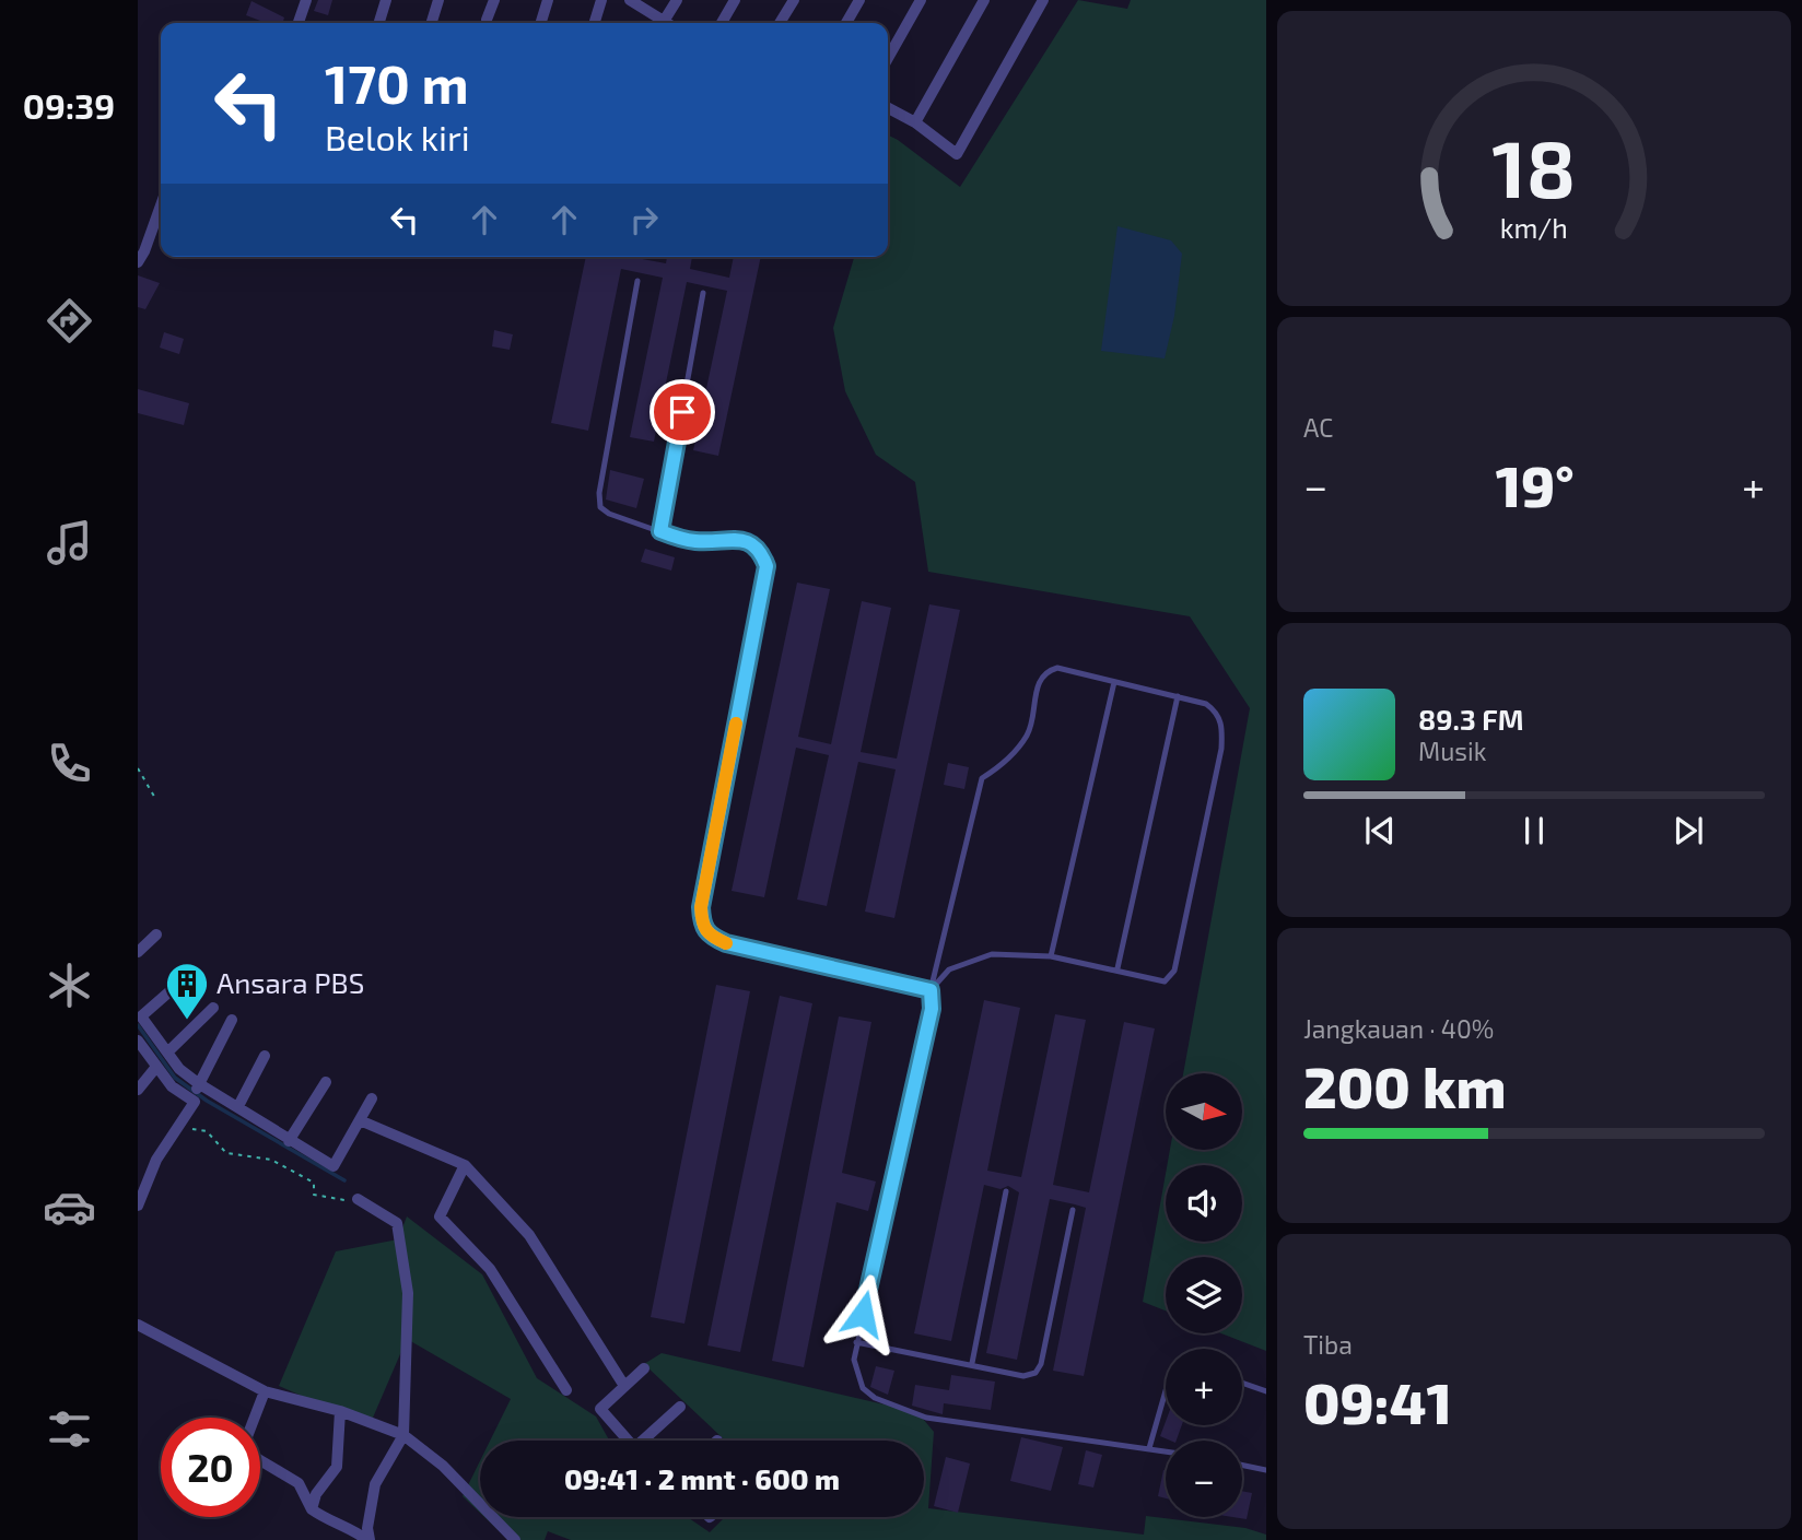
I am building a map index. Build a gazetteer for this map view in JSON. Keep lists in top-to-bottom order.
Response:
{
  "places": {
    "building": ["Ansara PBS"]
  },
  "north": "right",
  "page": {
    "tabs": "09:39",
    "turn": ["170 m", "Belok kiri"],
    "tile": [
      "AC",
      ["Jangkauan · 40%", "200 km"],
      ["Tiba", "09:41"]
    ],
    "heat": ["−", "19°", "+"],
    "song": ["89.3 FM", "Musik"],
    "map_buttons": ["+", "−"],
    "limit": "20",
    "trip": "09:41 · 2 mnt · 600 m",
    "gauge": ["18", "km/h"]
  }
}
